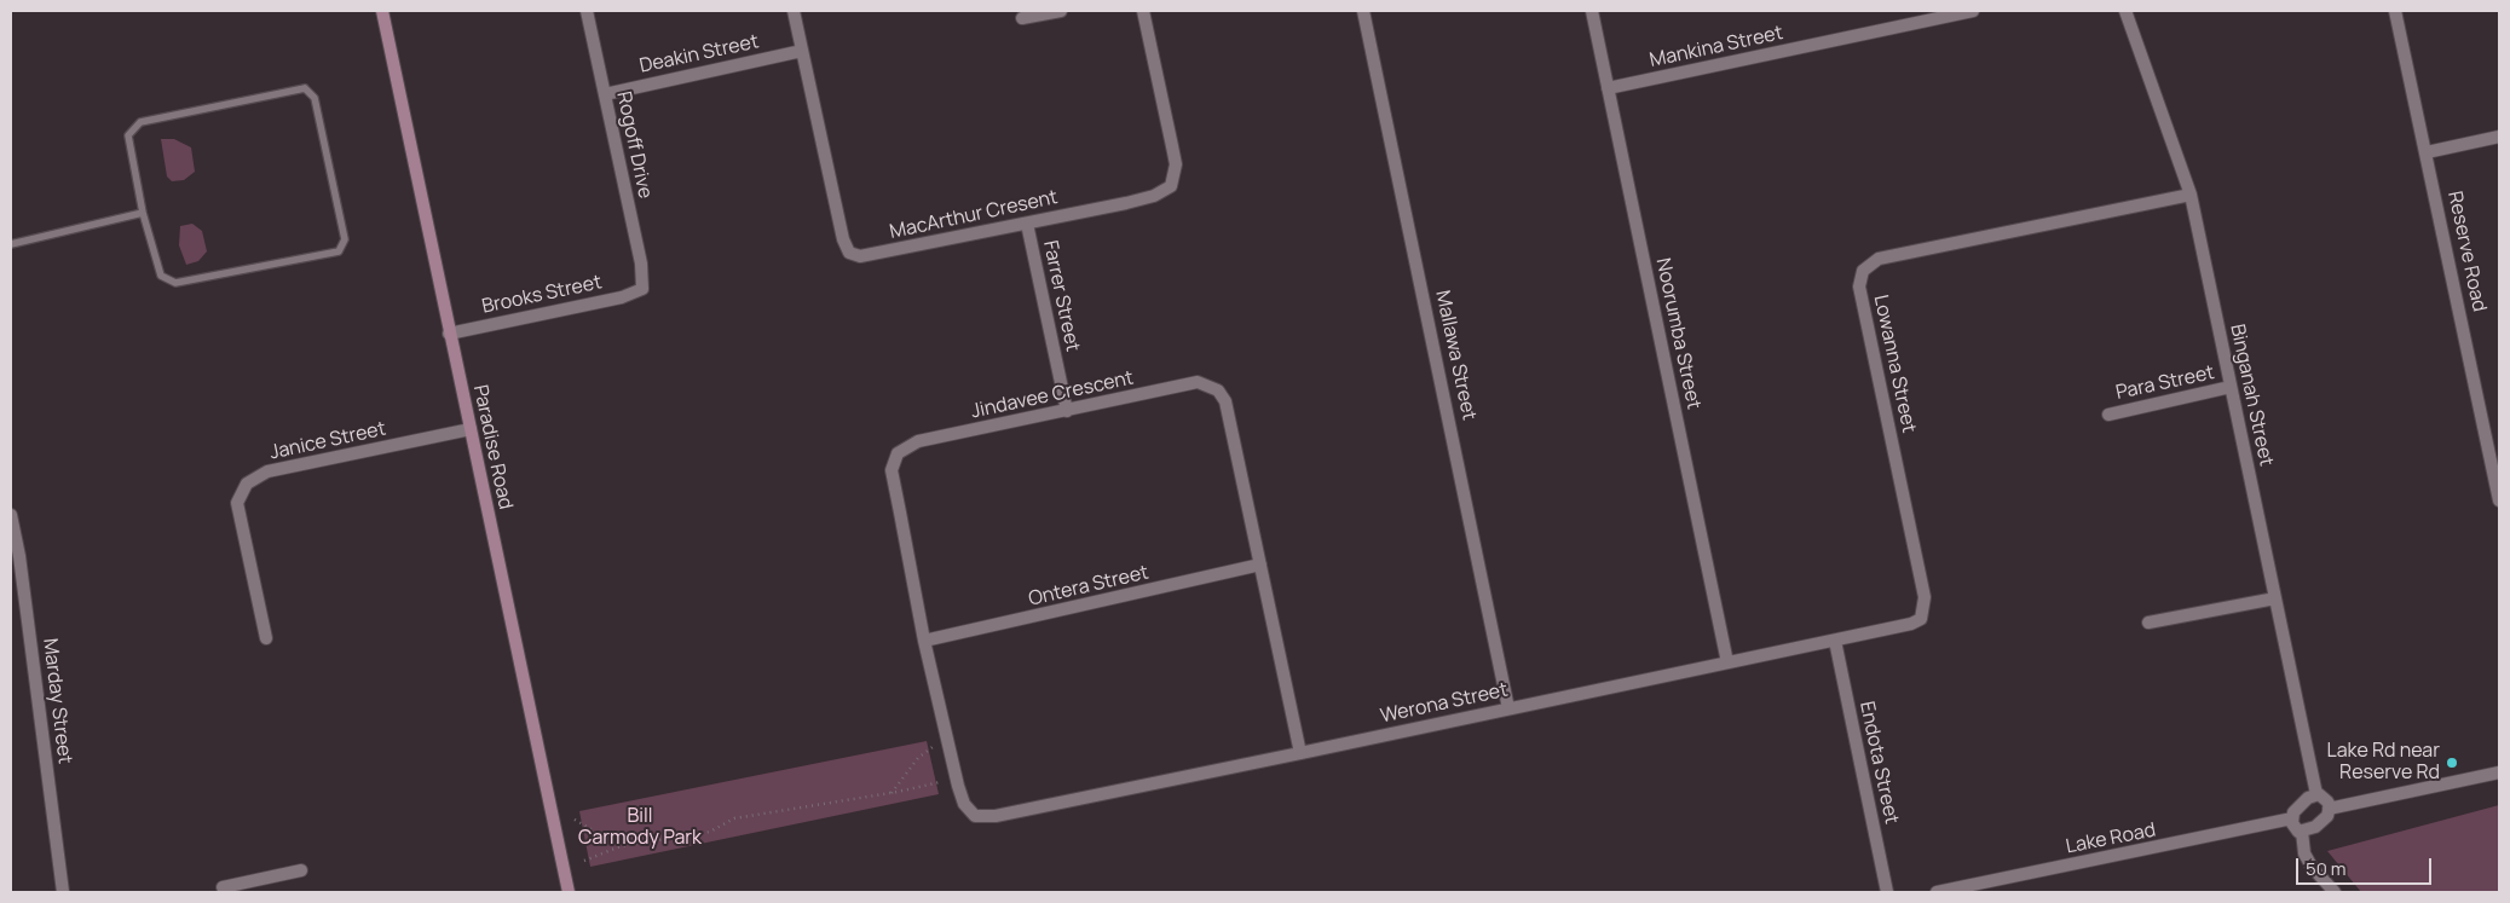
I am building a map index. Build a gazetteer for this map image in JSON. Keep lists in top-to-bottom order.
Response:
{
  "streets": {
    "main road": ["Paradise Road"],
    "street": [
      "Mankina Street",
      "Deakin Street",
      "Rogoff Drive",
      "MacArthur Cresent",
      "Reserve Road",
      "Brooks Street",
      "Farrer Street",
      "Noorumba Street",
      "Mallawa Street",
      "Lowanna Street",
      "Para Street",
      "Jindavee Crescent",
      "Binganah Street",
      "Janice Street",
      "Ontera Street",
      "Marday Street",
      "Werona Street",
      "Endota Street",
      "Lake Road"
    ]
  },
  "crossings": [
    ["Mankina Street", "Noorumba Street"],
    ["Deakin Street", "Rogoff Drive"],
    ["Deakin Street", "MacArthur Cresent"],
    ["Rogoff Drive", "Brooks Street"],
    ["MacArthur Cresent", "Farrer Street"],
    ["Brooks Street", "Paradise Road"],
    ["Farrer Street", "Jindavee Crescent"],
    ["Noorumba Street", "Werona Street"],
    ["Mallawa Street", "Werona Street"],
    ["Lowanna Street", "Binganah Street"],
    ["Lowanna Street", "Werona Street"],
    ["Para Street", "Binganah Street"],
    ["Jindavee Crescent", "Ontera Street"],
    ["Jindavee Crescent", "Werona Street"],
    ["Binganah Street", "Lake Road"],
    ["Janice Street", "Paradise Road"],
    ["Werona Street", "Endota Street"]
  ],
  "parks": ["Bill Carmody Park"],
  "places": ["Lake Rd near Reserve Rd"],
  "scale_bar": "50 m"
}
